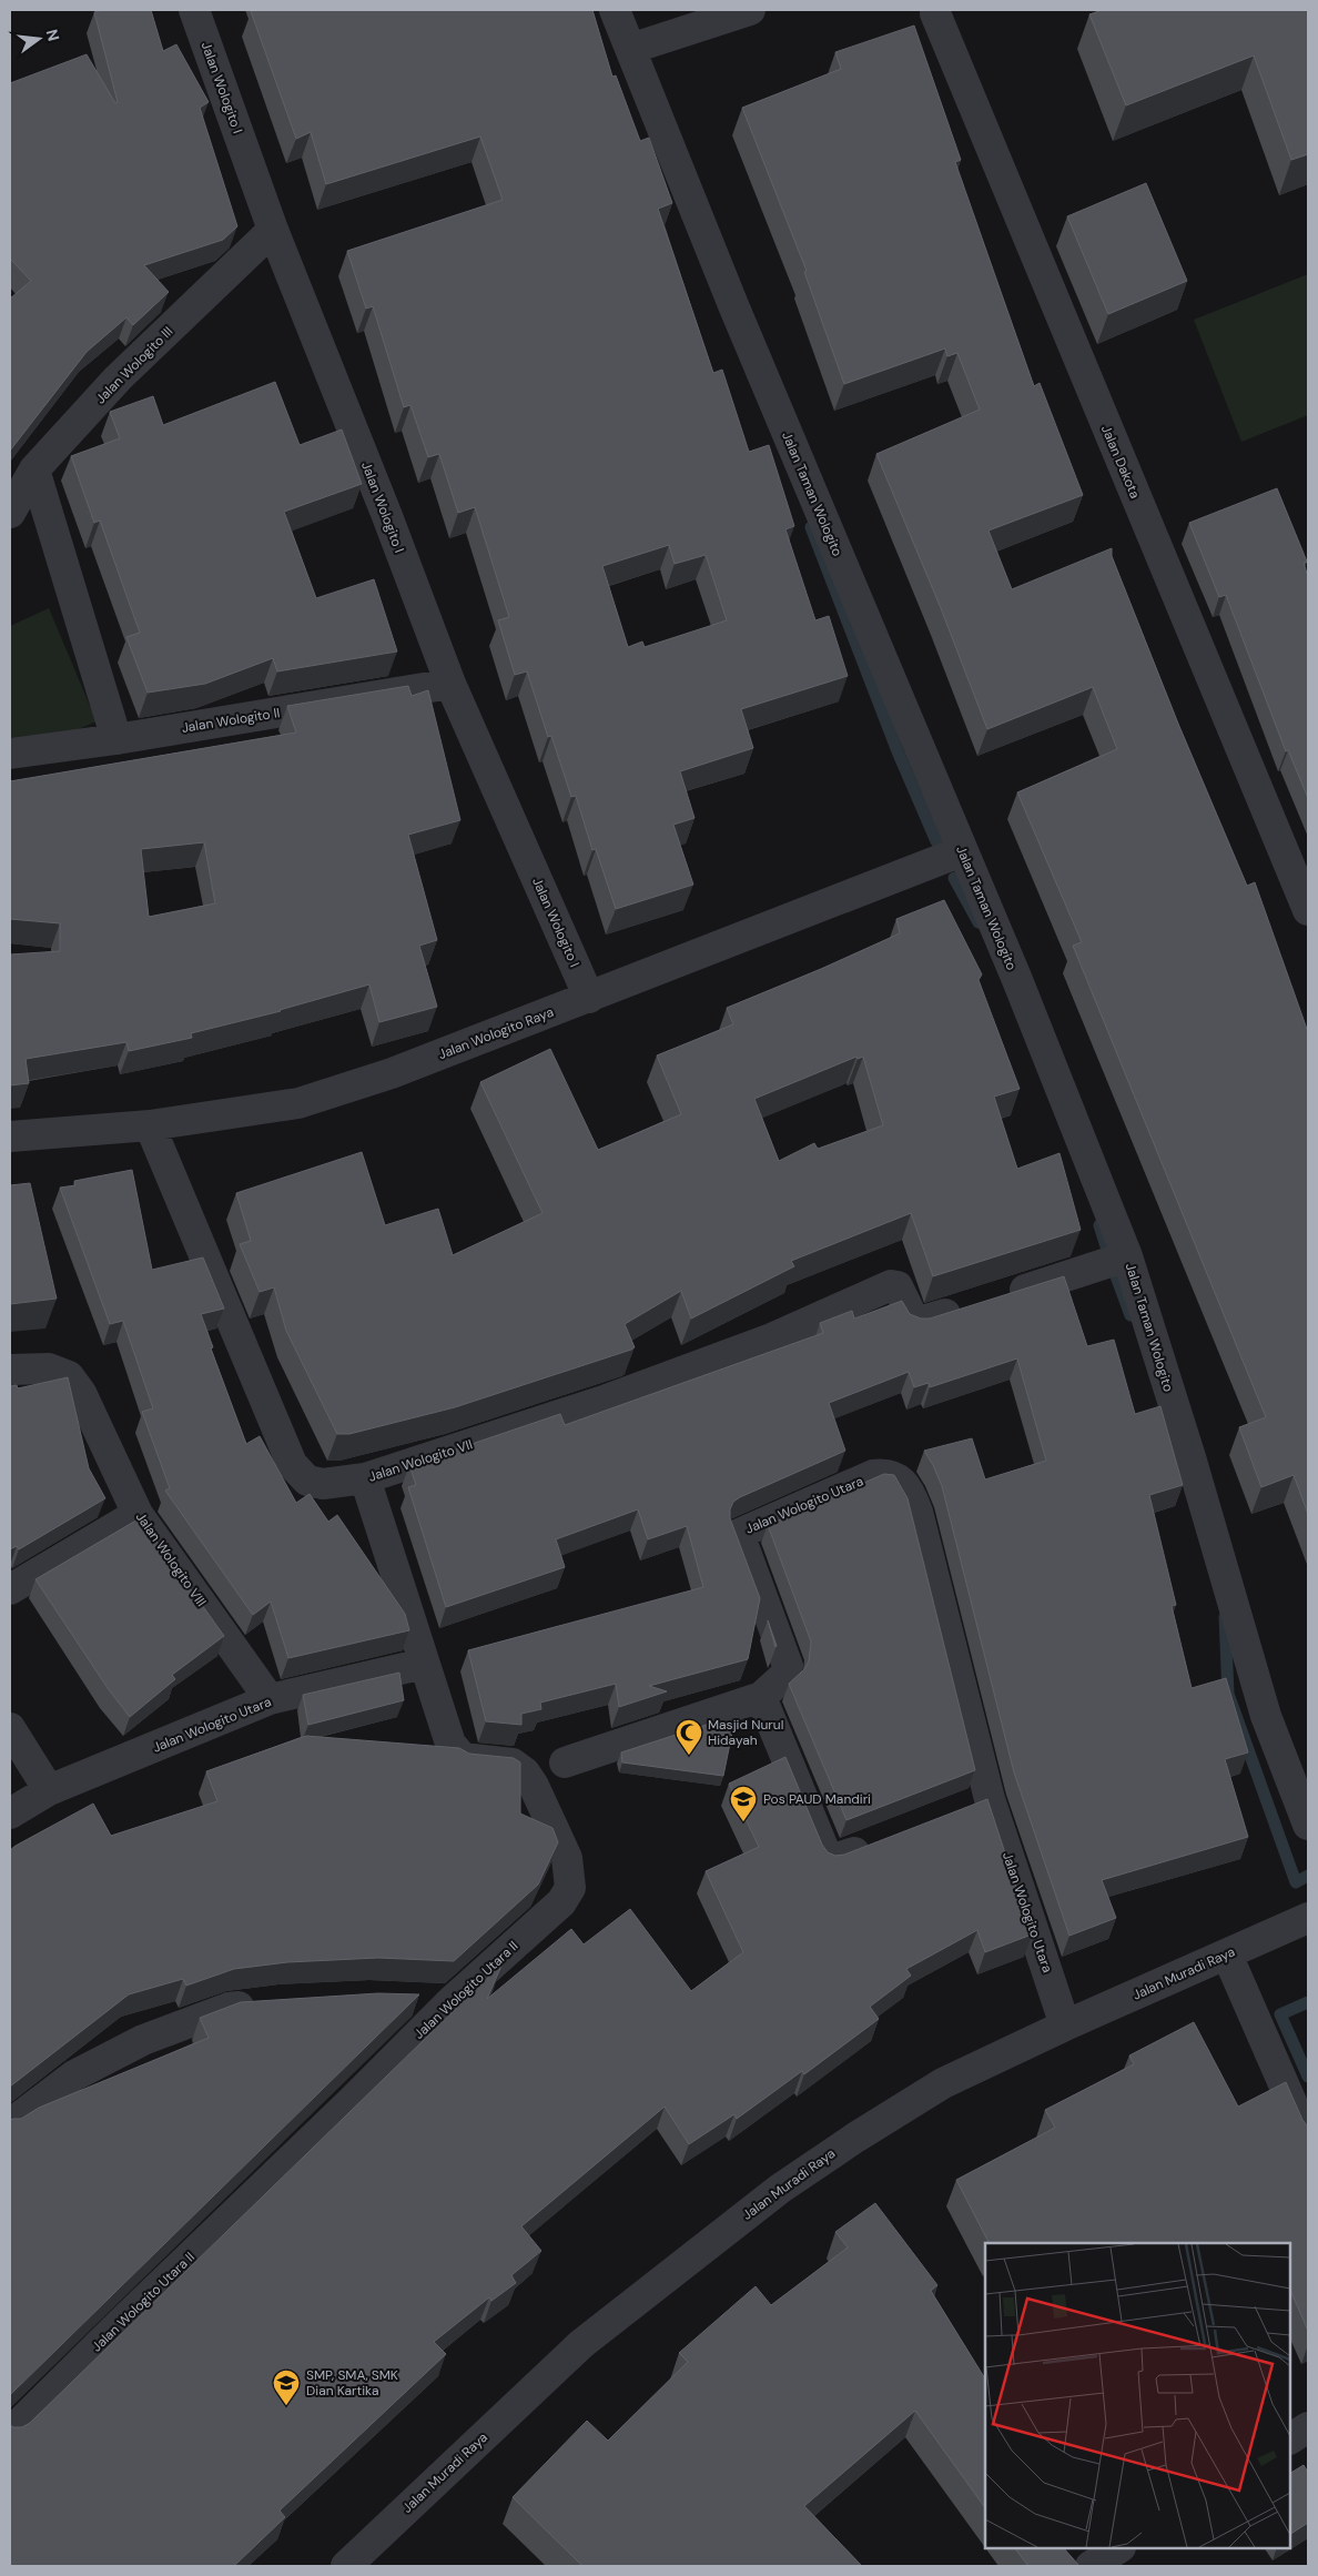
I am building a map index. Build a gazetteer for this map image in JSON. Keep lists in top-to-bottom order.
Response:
{
  "streets": {
    "street": [
      "Jalan Wologito I",
      "Jalan Wologito III",
      "Jalan Dakota",
      "Jalan Taman Wologito",
      "Jalan Wologito II",
      "Jalan Wologito Raya",
      "Jalan Wologito VII",
      "Jalan Wologito Utara",
      "Jalan Wologito VIII",
      "Jalan Muradi Raya",
      "Jalan Wologito Utara II"
    ]
  },
  "crossings": [
    ["Jalan Wologito I", "Jalan Wologito III"],
    ["Jalan Wologito I", "Jalan Wologito II"],
    ["Jalan Wologito I", "Jalan Wologito Raya"],
    ["Jalan Taman Wologito", "Jalan Wologito Raya"],
    ["Jalan Wologito Raya", "Jalan Wologito VII"],
    ["Jalan Wologito VII", "Jalan Wologito Utara II"],
    ["Jalan Wologito Utara", "Jalan Wologito VIII"],
    ["Jalan Wologito Utara", "Jalan Muradi Raya"],
    ["Jalan Wologito Utara", "Jalan Wologito Utara II"]
  ],
  "places": {
    "mosque": ["Masjid Nurul Hidayah"],
    "school or university": ["Pos PAUD Mandiri", "SMP, SMA, SMK Dian Kartika"]
  },
  "north": "right"
}
